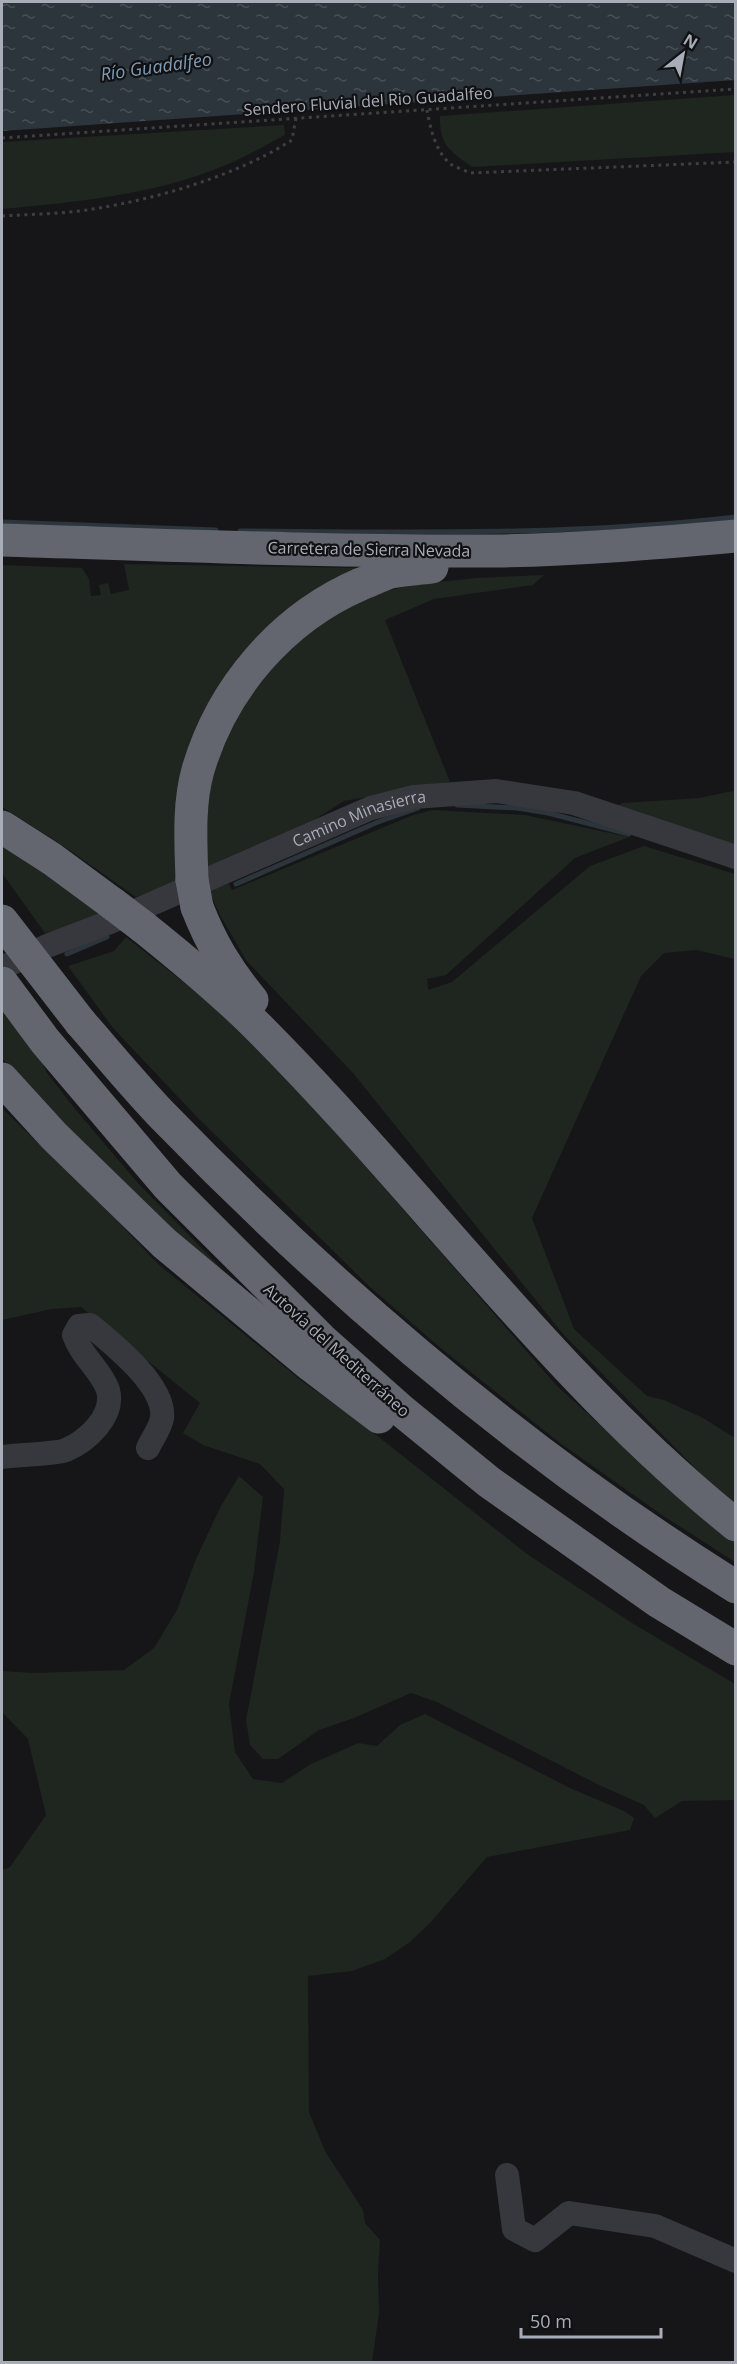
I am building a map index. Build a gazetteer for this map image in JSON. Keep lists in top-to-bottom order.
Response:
{
  "streets": {
    "highway": ["Carretera de Sierra Nevada", "Autovía del Mediterráneo"],
    "street": ["Camino Minasierra"],
    "path": ["Sendero Fluvial del Rio Guadalfeo"]
  },
  "water": ["Río Guadalfeo"],
  "scale_bar": "50 m",
  "north": "top right"
}
